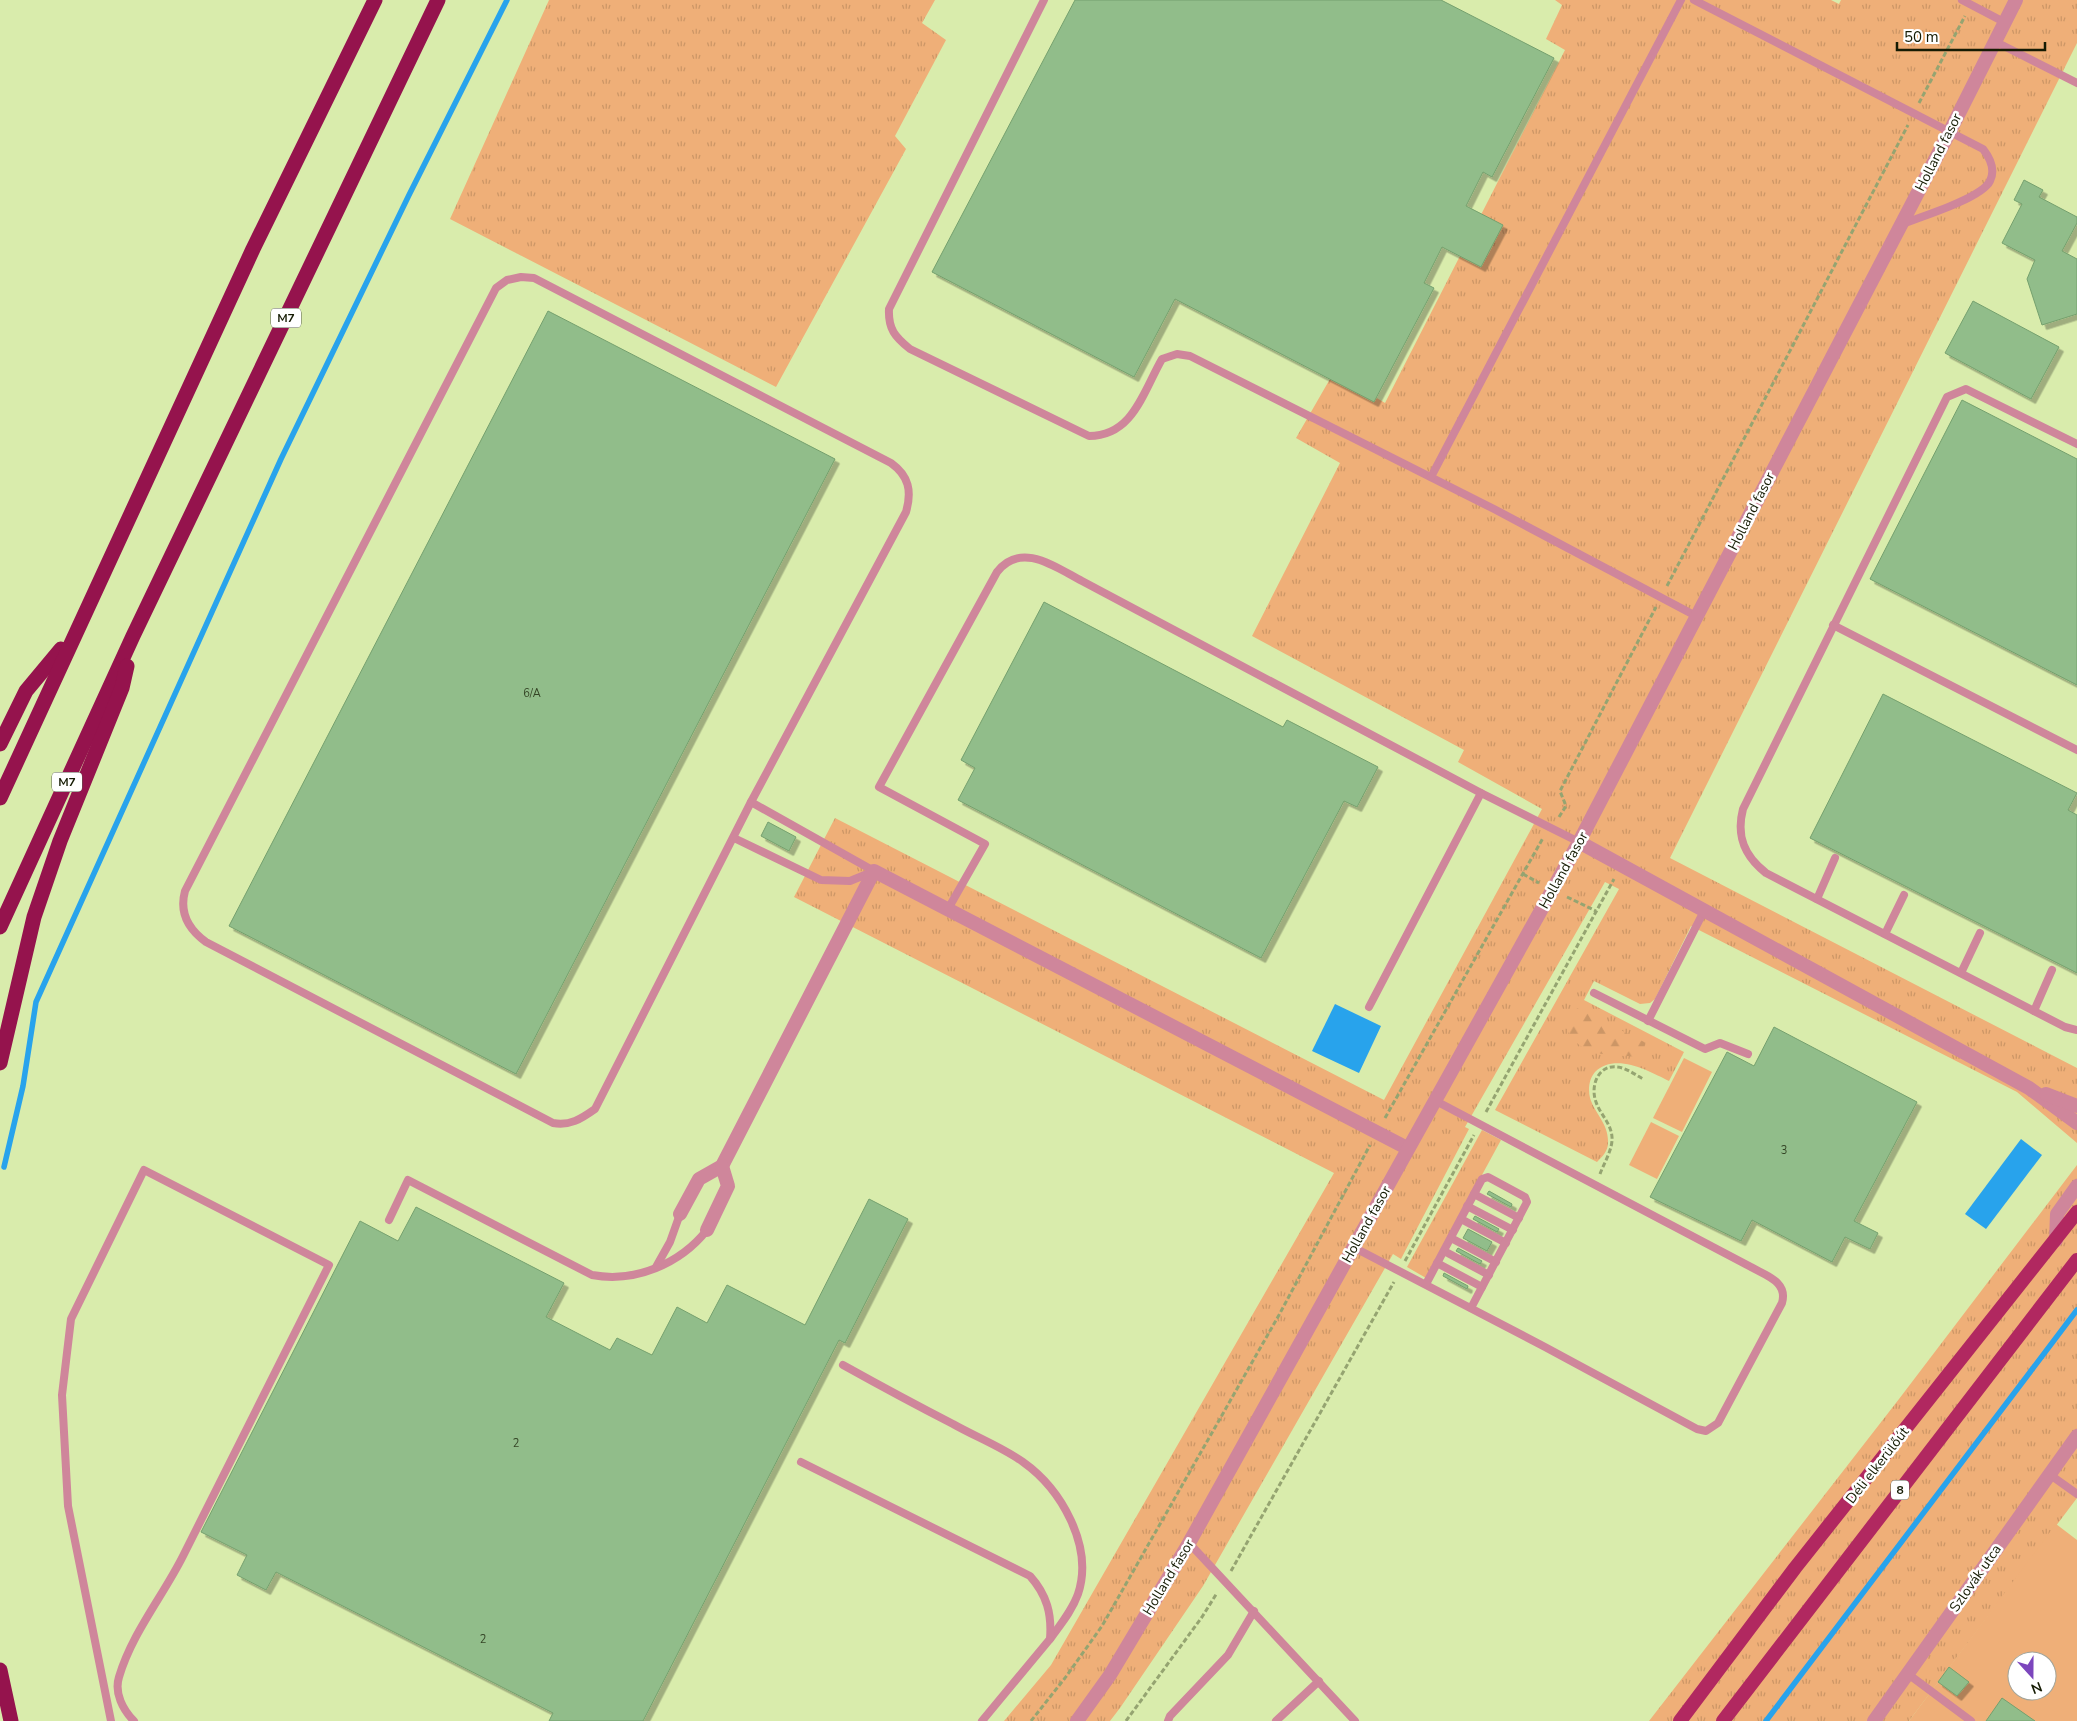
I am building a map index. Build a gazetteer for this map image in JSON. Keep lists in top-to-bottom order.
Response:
{
  "streets": {
    "highway": ["M7"],
    "main road": ["Déli elkerülőút", "8"],
    "street": ["Holland fasor", "Szlovák utca"]
  },
  "house_numbers": [
    "6/A",
    "3",
    "2",
    "2"
  ],
  "scale_bar": "50 m",
  "north": "bottom"
}
